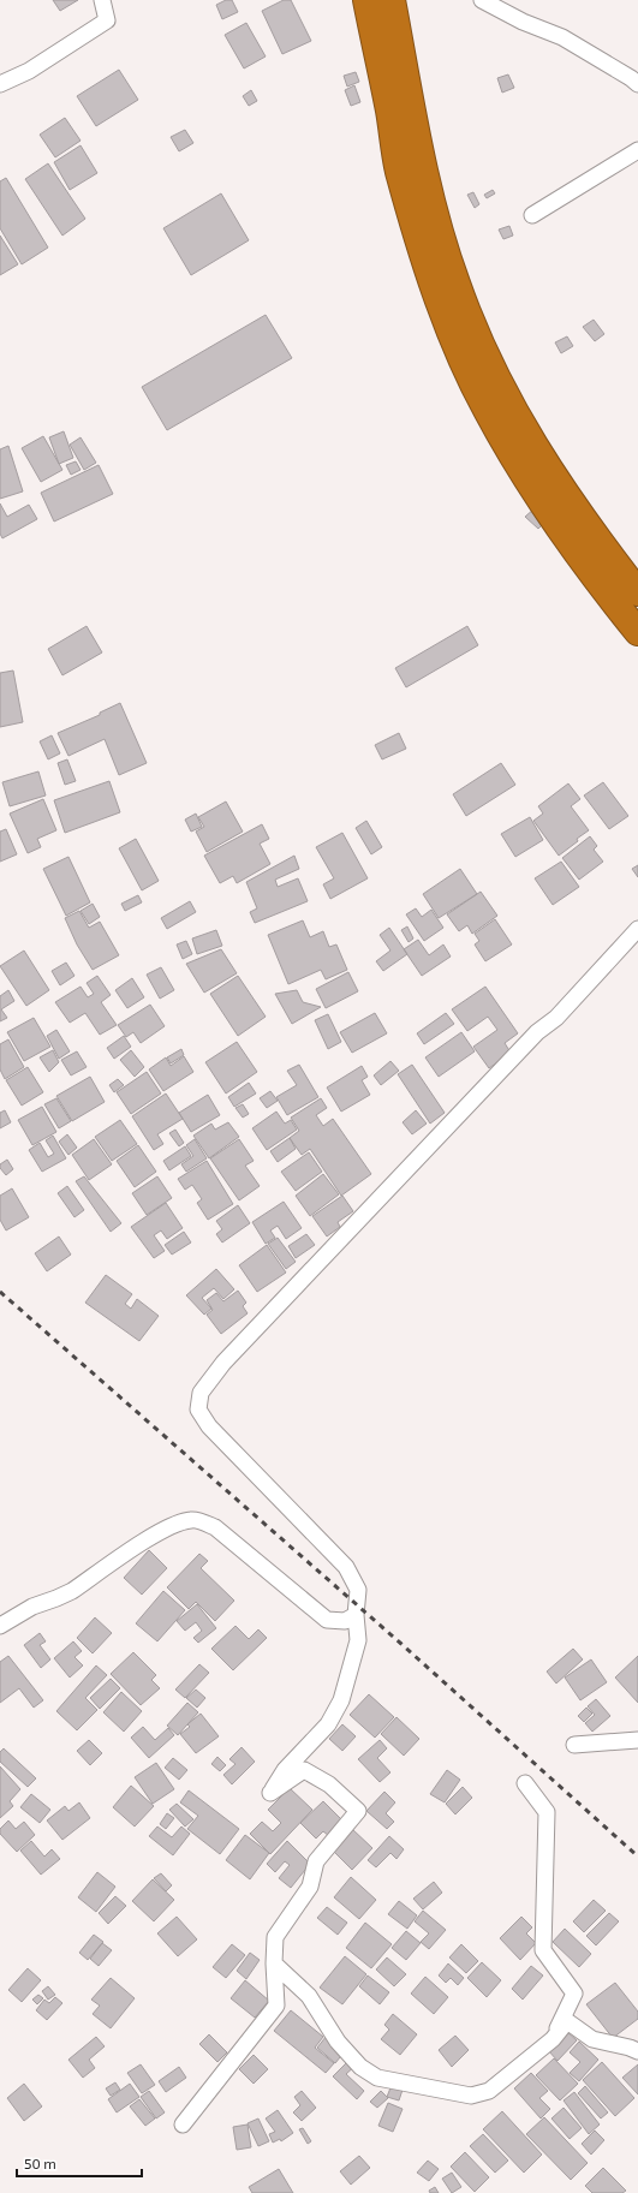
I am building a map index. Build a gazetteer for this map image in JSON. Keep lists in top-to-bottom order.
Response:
{
  "scale_bar": "50 m"
}
